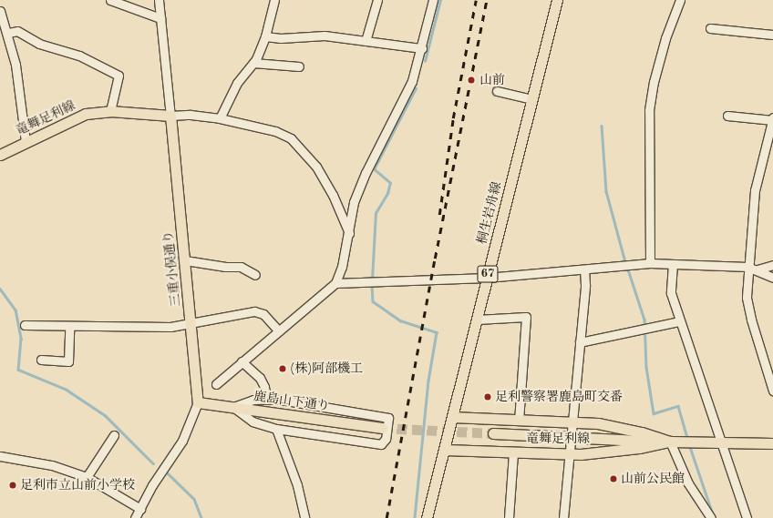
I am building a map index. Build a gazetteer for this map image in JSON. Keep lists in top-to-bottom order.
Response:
{
  "streets": {
    "main road": [
      "竜舞足利線",
      "桐生岩舟線",
      "三重小俣通り",
      "67",
      "鹿島山下通り"
    ]
  },
  "crossings": [
    ["竜舞足利線", "桐生岩舟線"],
    ["竜舞足利線", "三重小俣通り"],
    ["三重小俣通り", "鹿島山下通り"]
  ],
  "places": [
    "山前",
    "(株)阿部機工",
    "足利警察署鹿島町交番",
    "山前公民館",
    "足利市立山前小学校"
  ]
}
